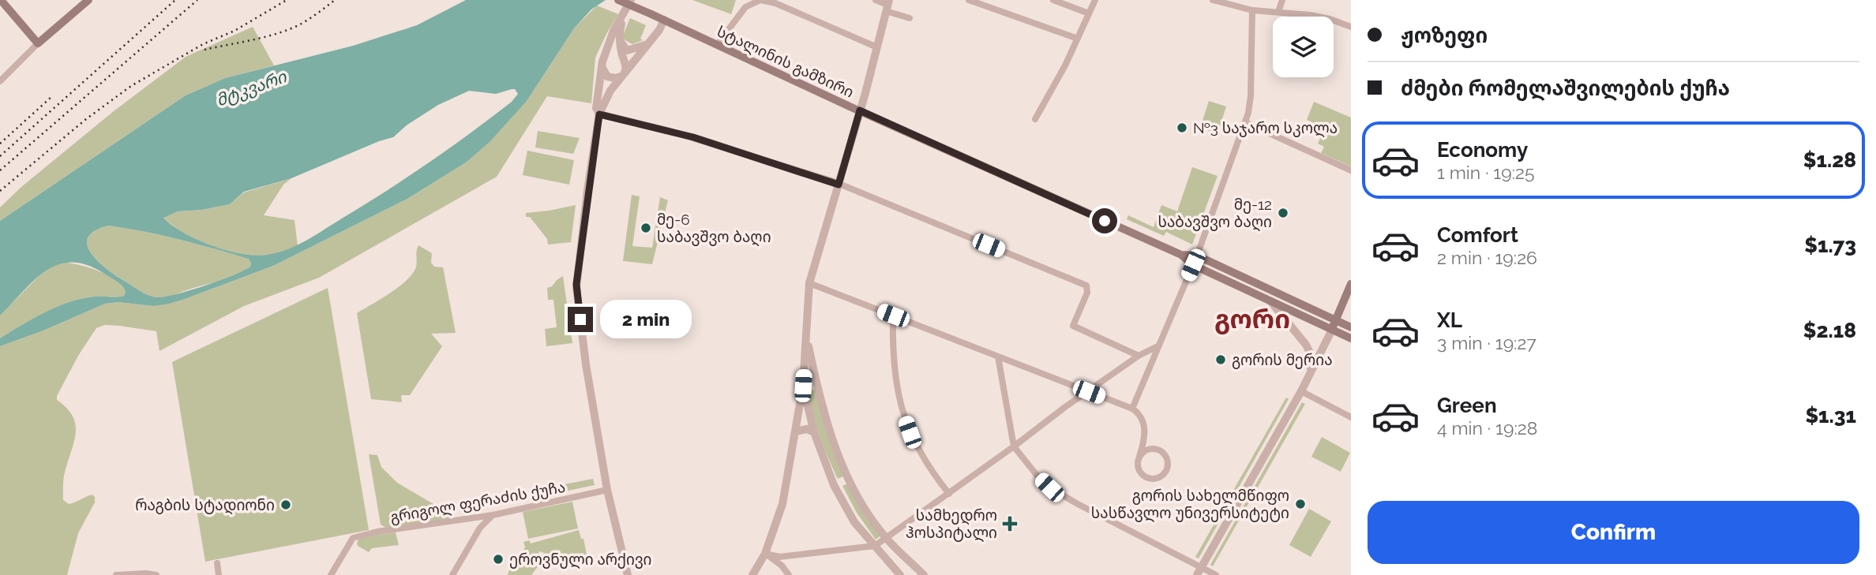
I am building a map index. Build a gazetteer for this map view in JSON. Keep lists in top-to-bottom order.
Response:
{
  "streets": {
    "main road": ["სტალინის გამზირი"],
    "street": ["გრიგოლ ფერაძის ქუჩა"]
  },
  "districts": ["გორი"],
  "water": ["მტკვარი"],
  "places": {
    "other": [
      "№3 საჯარო სკოლა",
      "მე-12 საბავშვო ბაღი",
      "მე-6 საბავშვო ბაღი",
      "გორის მერია",
      "გორის სახელმწიფო სასწავლო უნივერსიტეტი",
      "რაგბის სტადიონი",
      "ეროვნული არქივი"
    ],
    "health": ["სამხედრო ჰოსპიტალი"]
  },
  "page": {
    "banner": ["ჟოზეფი", "ძმები რომელაშვილების ქუჩა"],
    "list": [
      {
        "name": "Economy",
        "note": "1 min · 19:25",
        "value": "$1.28"
      },
      {
        "name": "Comfort",
        "note": "2 min · 19:26",
        "value": "$1.73"
      },
      {
        "name": "XL",
        "note": "3 min · 19:27",
        "value": "$2.18"
      },
      {
        "name": "Green",
        "note": "4 min · 19:28",
        "value": "$1.31"
      }
    ],
    "bubble": "2 min",
    "buttons": "Confirm"
  }
}
